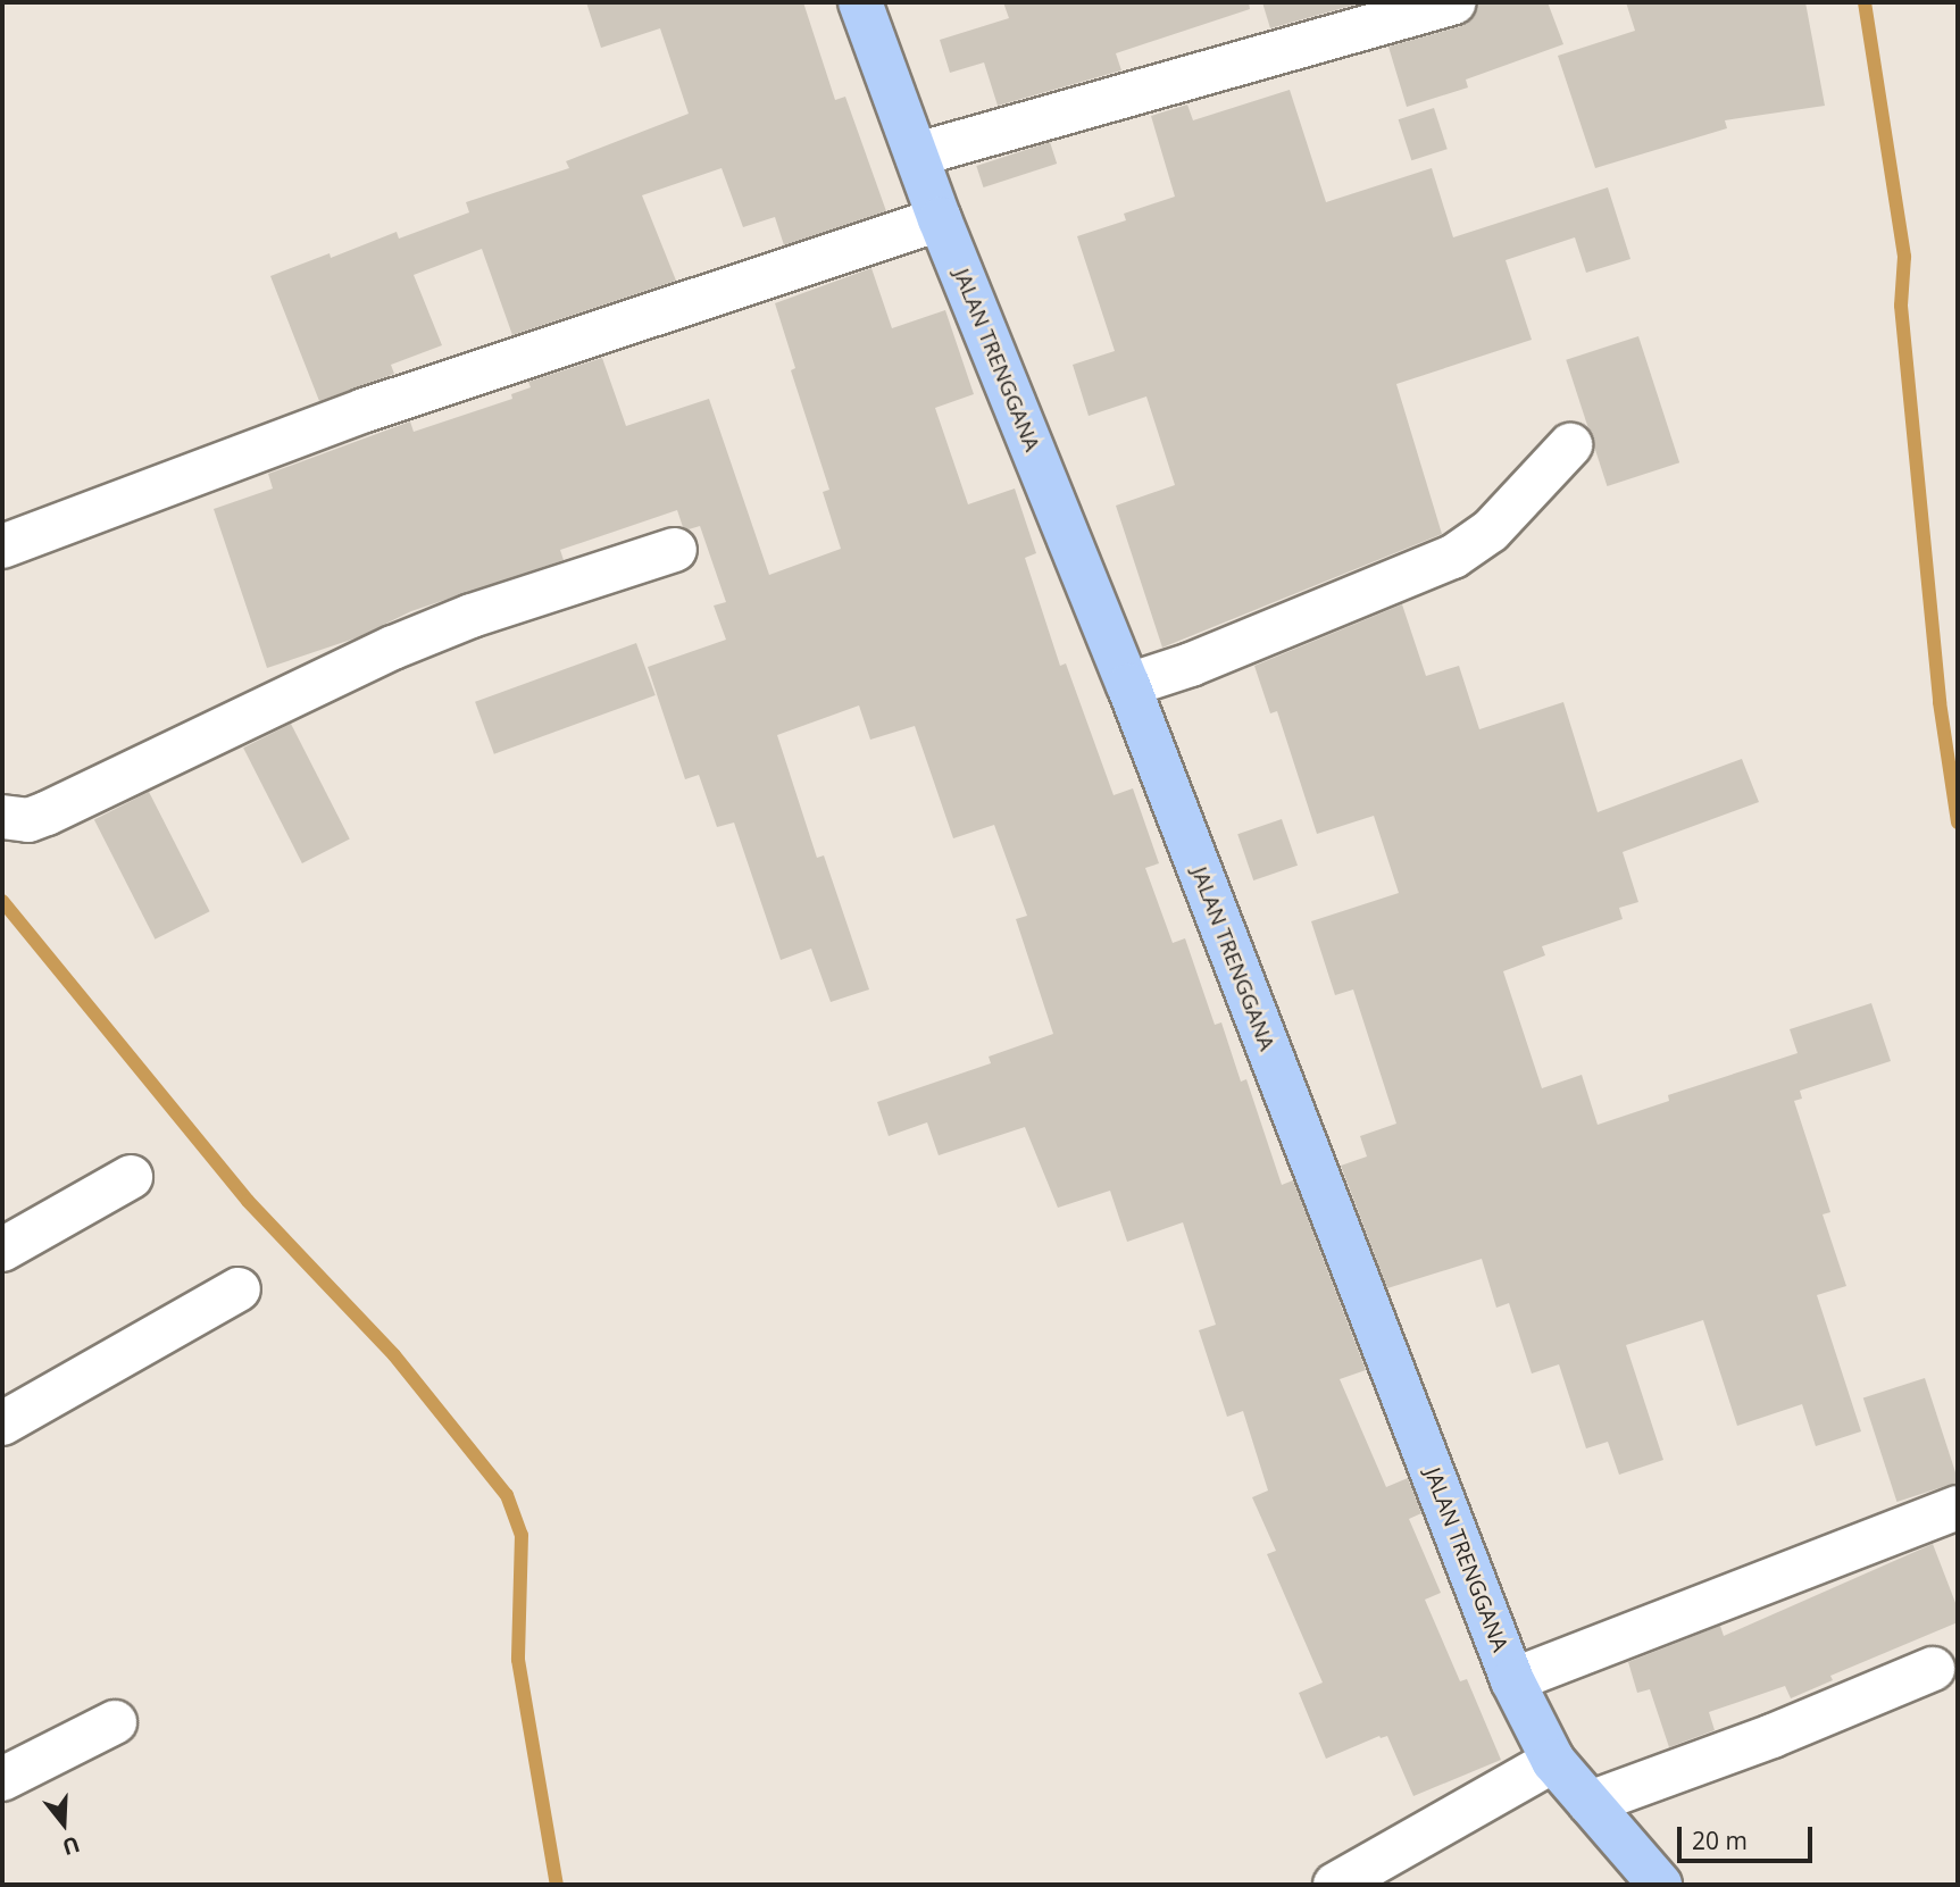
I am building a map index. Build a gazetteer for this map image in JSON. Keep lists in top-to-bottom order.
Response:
{
  "streets": {
    "main road": ["JALAN TRENGGANA"]
  },
  "scale_bar": "20 m",
  "north": "bottom"
}
